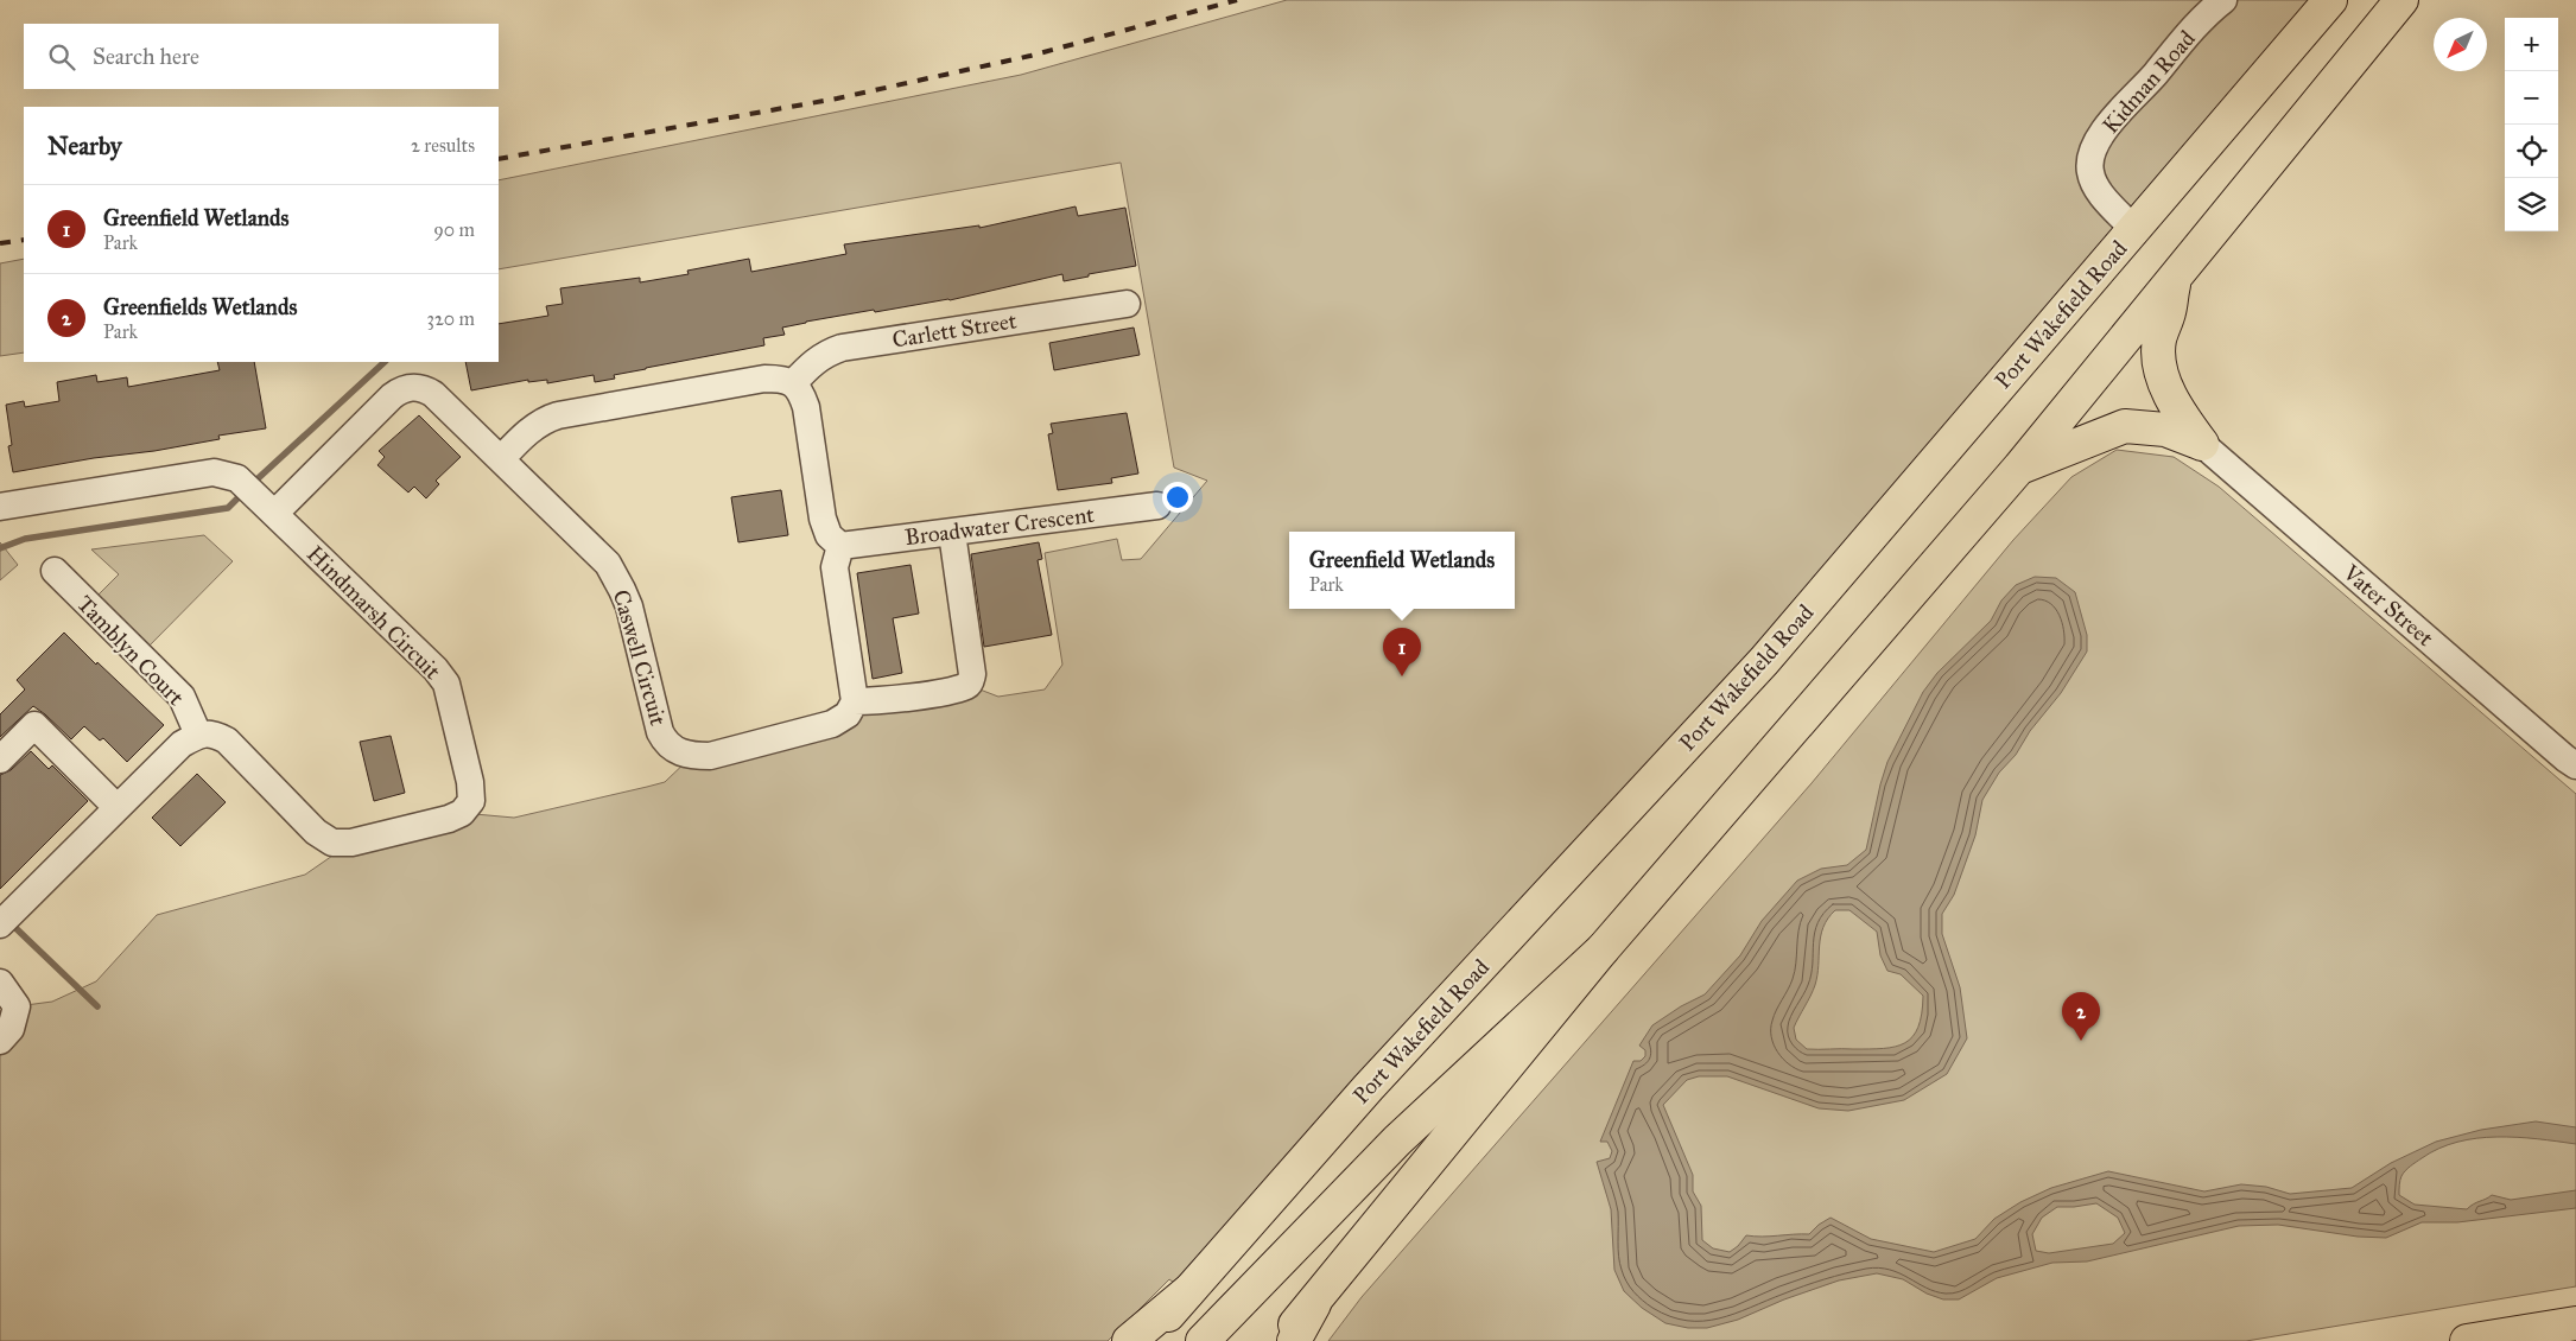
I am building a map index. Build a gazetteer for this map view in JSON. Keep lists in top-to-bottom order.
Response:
{
  "streets": {
    "highway": ["Port Wakefield Road"],
    "street": [
      "Kidman Road",
      "Carlett Street",
      "Broadwater Crescent",
      "Vater Street",
      "Hindmarsh Circuit",
      "Tamblyn Court",
      "Caswell Circuit"
    ]
  },
  "crossings": [
    ["Kidman Road", "Port Wakefield Road"],
    ["Hindmarsh Circuit", "Tamblyn Court"],
    ["Hindmarsh Circuit", "Caswell Circuit"]
  ],
  "north": "bottom left",
  "page": {
    "map_buttons": ["+", "−"],
    "search": "Search here",
    "heading": ["Nearby", "2 results"],
    "list": [
      {
        "mark": "1",
        "name": "Greenfield Wetlands",
        "note": "Park",
        "value": "90 m"
      },
      {
        "mark": "2",
        "name": "Greenfields Wetlands",
        "note": "Park",
        "value": "320 m"
      }
    ],
    "popup": ["Greenfield Wetlands", "Park"],
    "pins": ["1", "2"]
  }
}
